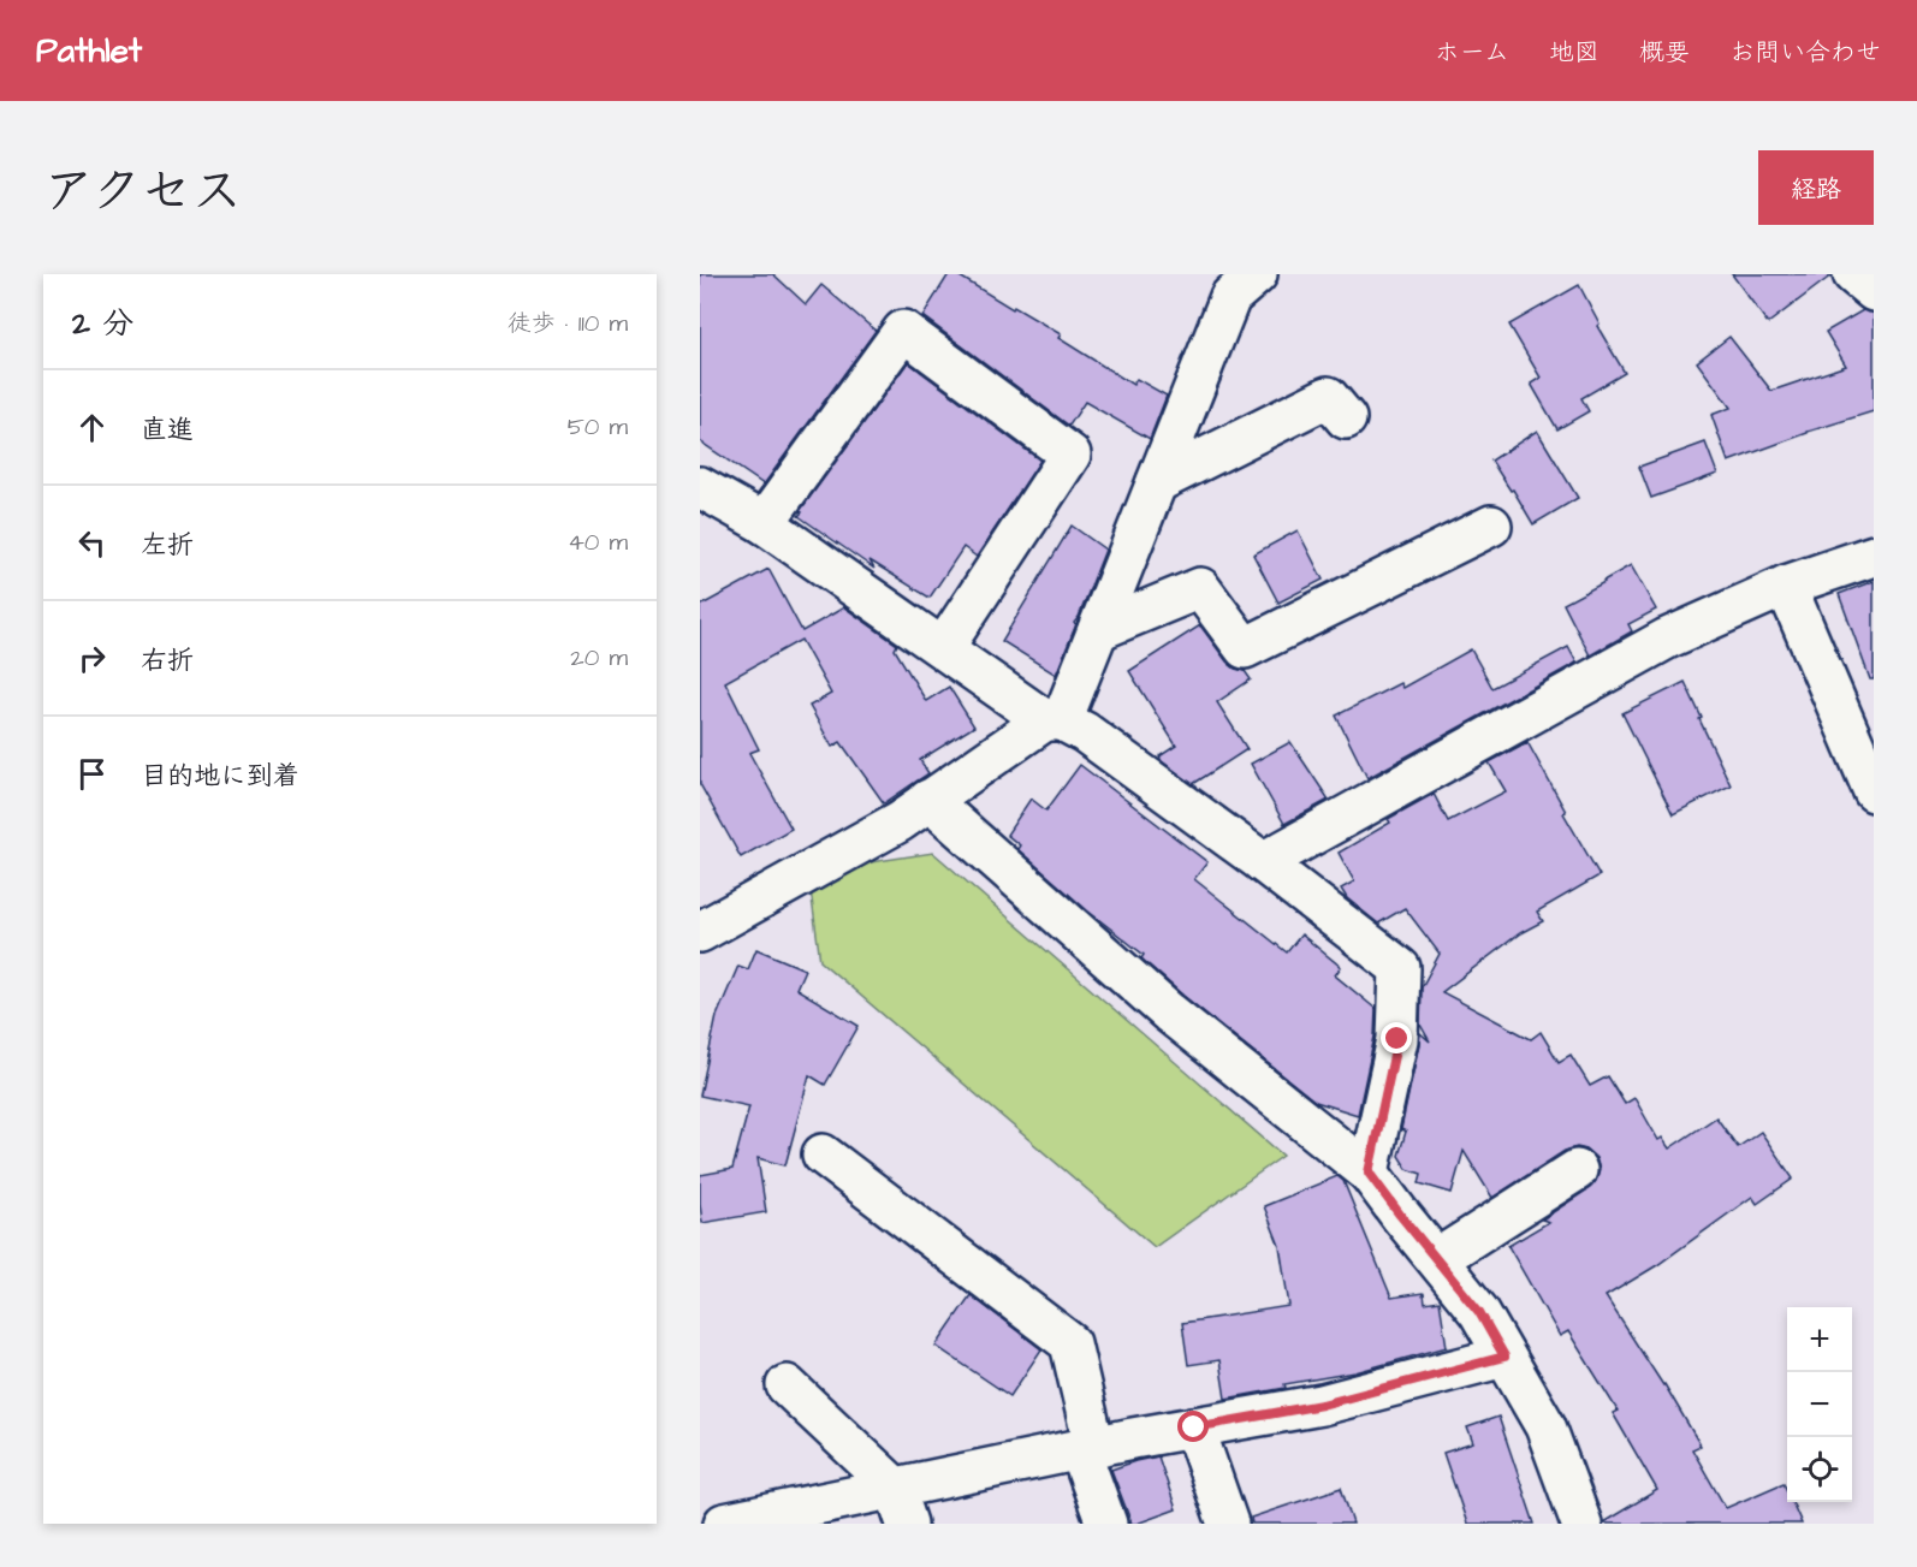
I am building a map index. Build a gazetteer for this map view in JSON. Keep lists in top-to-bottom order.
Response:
{
  "page": {
    "header": "Pathlet",
    "nav": [
      "ホーム",
      "地図",
      "概要",
      "お問い合わせ"
    ],
    "title": "アクセス",
    "buttons": "経路",
    "heading": ["2 分", "徒歩 · 110 m"],
    "list": [
      ["直進", "50 m"],
      ["左折", "40 m"],
      ["右折", "20 m"],
      "目的地に到着"
    ],
    "map_buttons": ["+", "−"]
  }
}
